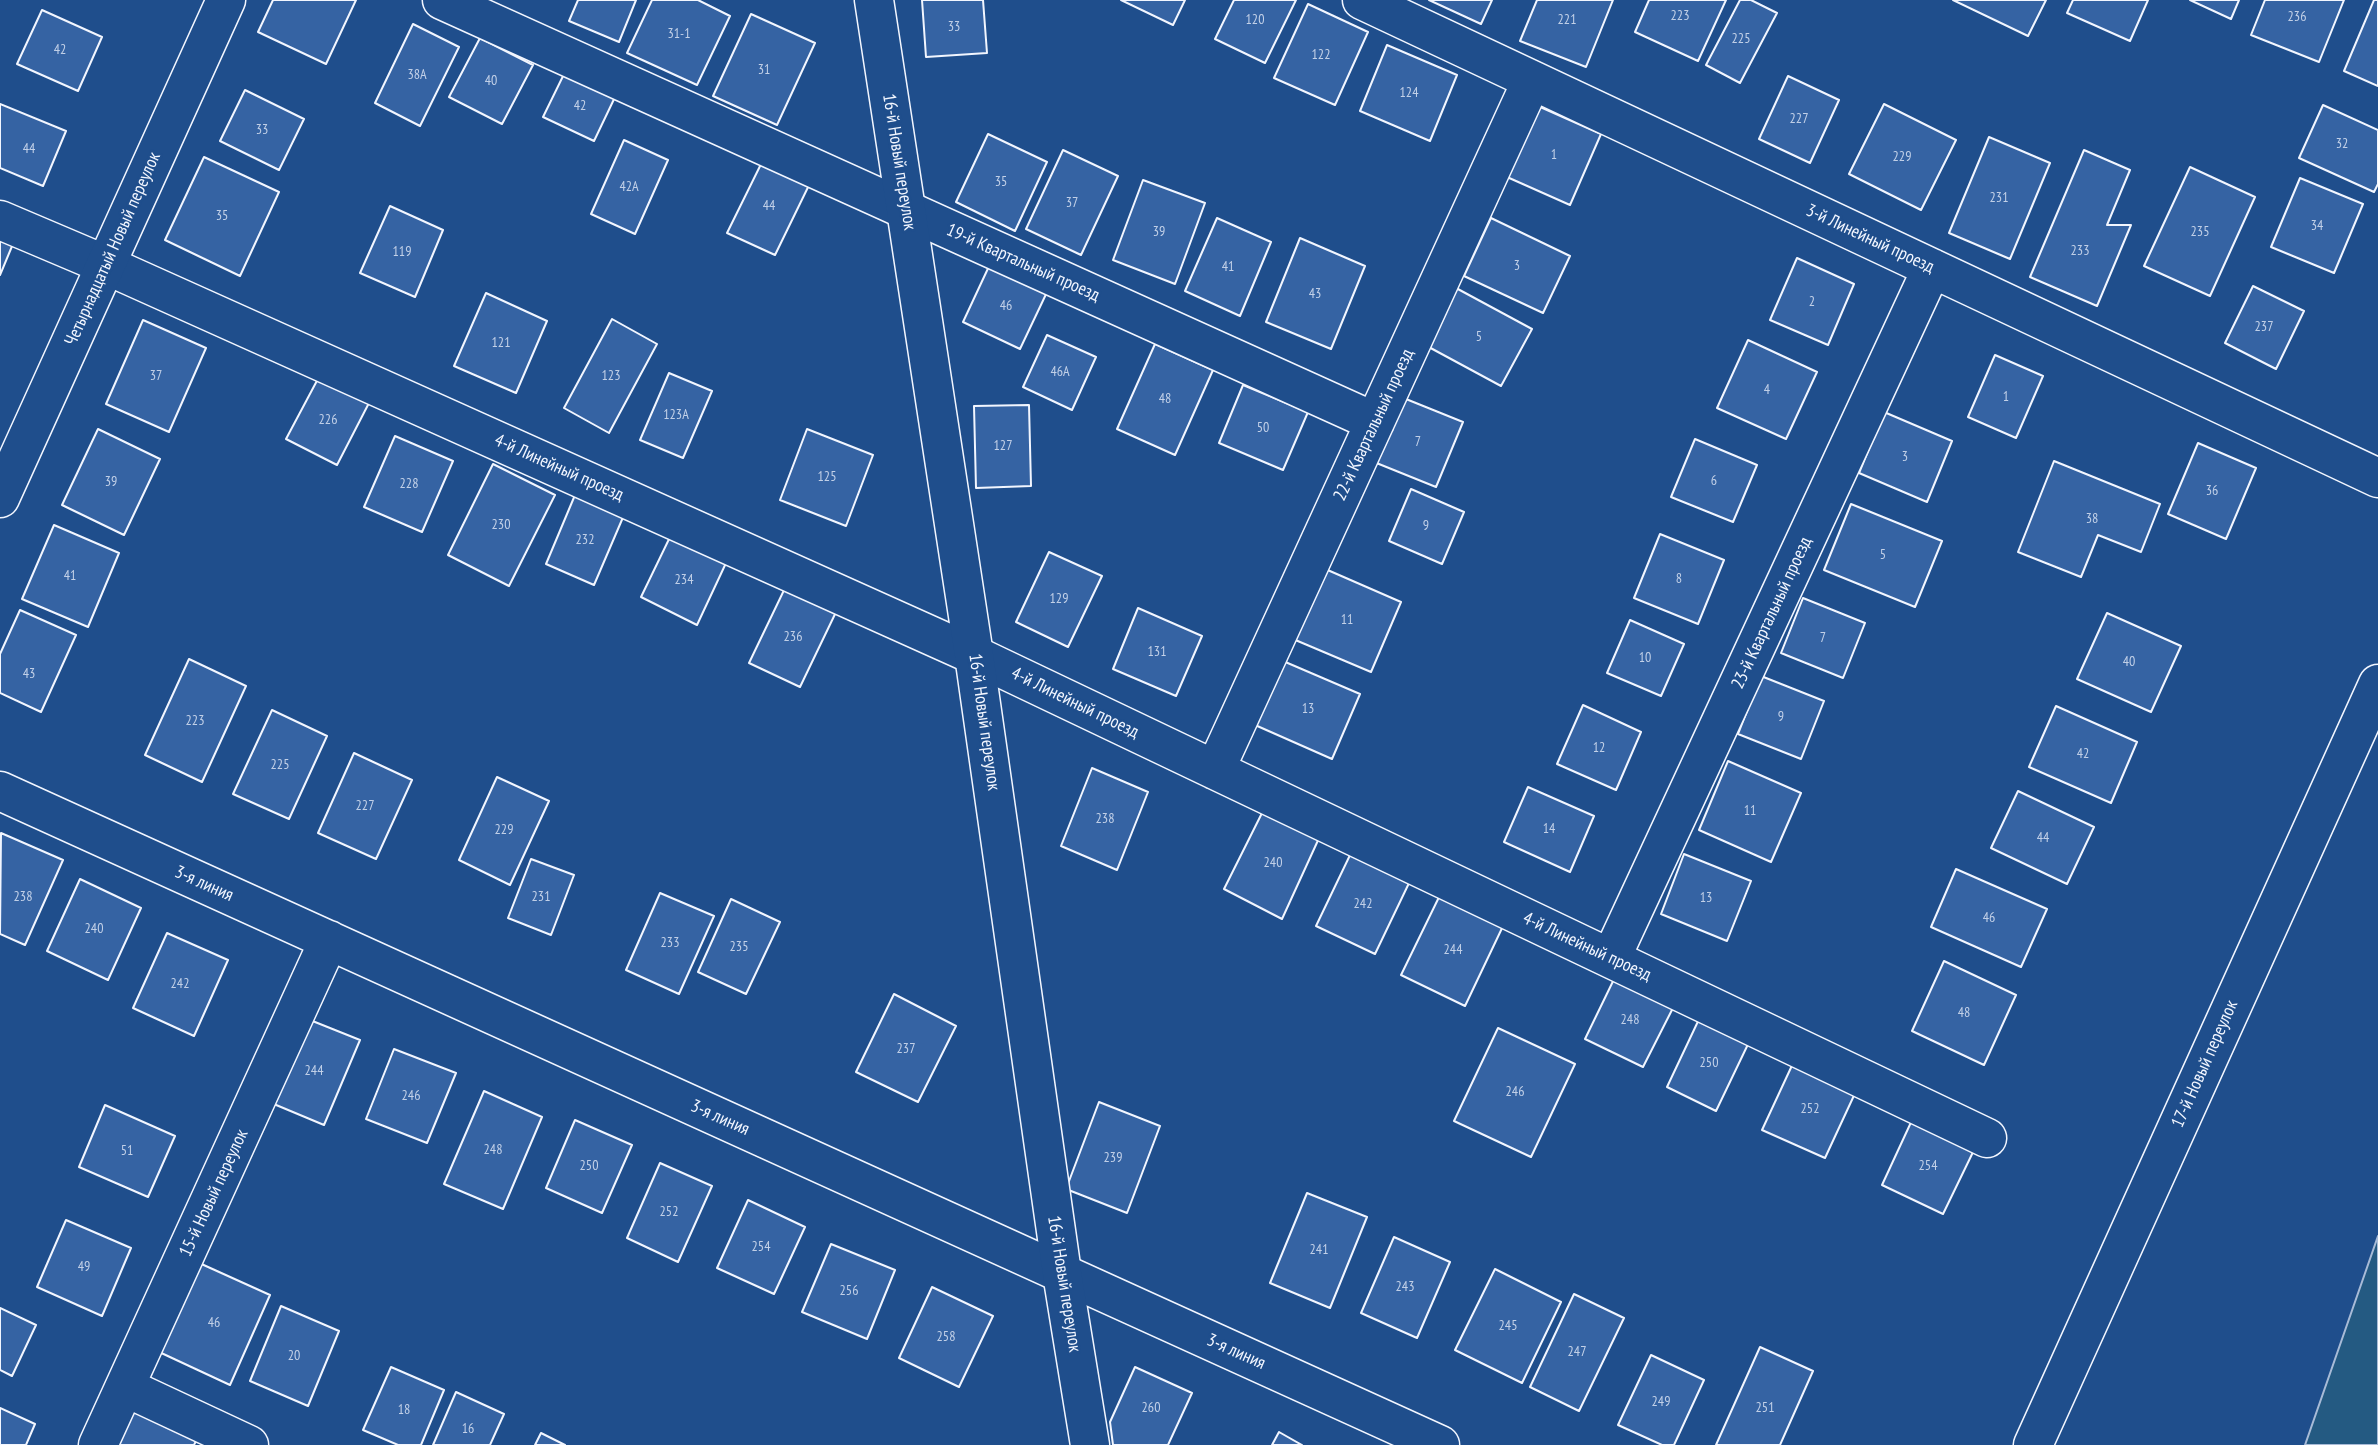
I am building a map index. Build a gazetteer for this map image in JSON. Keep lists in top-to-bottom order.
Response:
{
  "streets": {
    "street": [
      "16-й Новый переулок",
      "3-й Линейный проезд",
      "Четырнадцатый Новый переулок",
      "19-й Квартальный проезд",
      "22-й Квартальный проезд",
      "4-й Линейный проезд",
      "23-й Квартальный проезд",
      "3-я линия",
      "17-й Новый переулок",
      "15-й Новый переулок"
    ]
  },
  "crossings": [
    ["16-й Новый переулок", "19-й Квартальный проезд"],
    ["16-й Новый переулок", "4-й Линейный проезд"],
    ["16-й Новый переулок", "3-я линия"],
    ["3-й Линейный проезд", "22-й Квартальный проезд"],
    ["3-й Линейный проезд", "23-й Квартальный проезд"],
    ["Четырнадцатый Новый переулок", "4-й Линейный проезд"],
    ["19-й Квартальный проезд", "22-й Квартальный проезд"],
    ["22-й Квартальный проезд", "4-й Линейный проезд"],
    ["4-й Линейный проезд", "23-й Квартальный проезд"],
    ["3-я линия", "15-й Новый переулок"]
  ],
  "house_numbers": [
    "223",
    "236",
    "120",
    "221",
    "33",
    "31-1",
    "225",
    "42",
    "122",
    "31",
    "38А",
    "40",
    "124",
    "42",
    "227",
    "33",
    "32",
    "44",
    "1",
    "229",
    "35",
    "42А",
    "231",
    "37",
    "44",
    "35",
    "34",
    "39",
    "235",
    "233",
    "119",
    "3",
    "41",
    "43",
    "2",
    "46",
    "237",
    "5",
    "121",
    "46А",
    "37",
    "123",
    "4",
    "1",
    "48",
    "123А",
    "226",
    "50",
    "7",
    "127",
    "3",
    "125",
    "6",
    "39",
    "228",
    "36",
    "38",
    "230",
    "9",
    "232",
    "5",
    "41",
    "8",
    "234",
    "129",
    "11",
    "236",
    "7",
    "131",
    "10",
    "40",
    "43",
    "13",
    "9",
    "223",
    "12",
    "42",
    "225",
    "227",
    "11",
    "238",
    "14",
    "229",
    "44",
    "240",
    "238",
    "231",
    "13",
    "242",
    "46",
    "240",
    "233",
    "235",
    "244",
    "242",
    "48",
    "248",
    "237",
    "250",
    "244",
    "246",
    "246",
    "252",
    "248",
    "51",
    "239",
    "250",
    "254",
    "252",
    "254",
    "241",
    "49",
    "243",
    "256",
    "46",
    "245",
    "258",
    "247",
    "20",
    "249",
    "260",
    "251",
    "18",
    "16"
  ]
}
